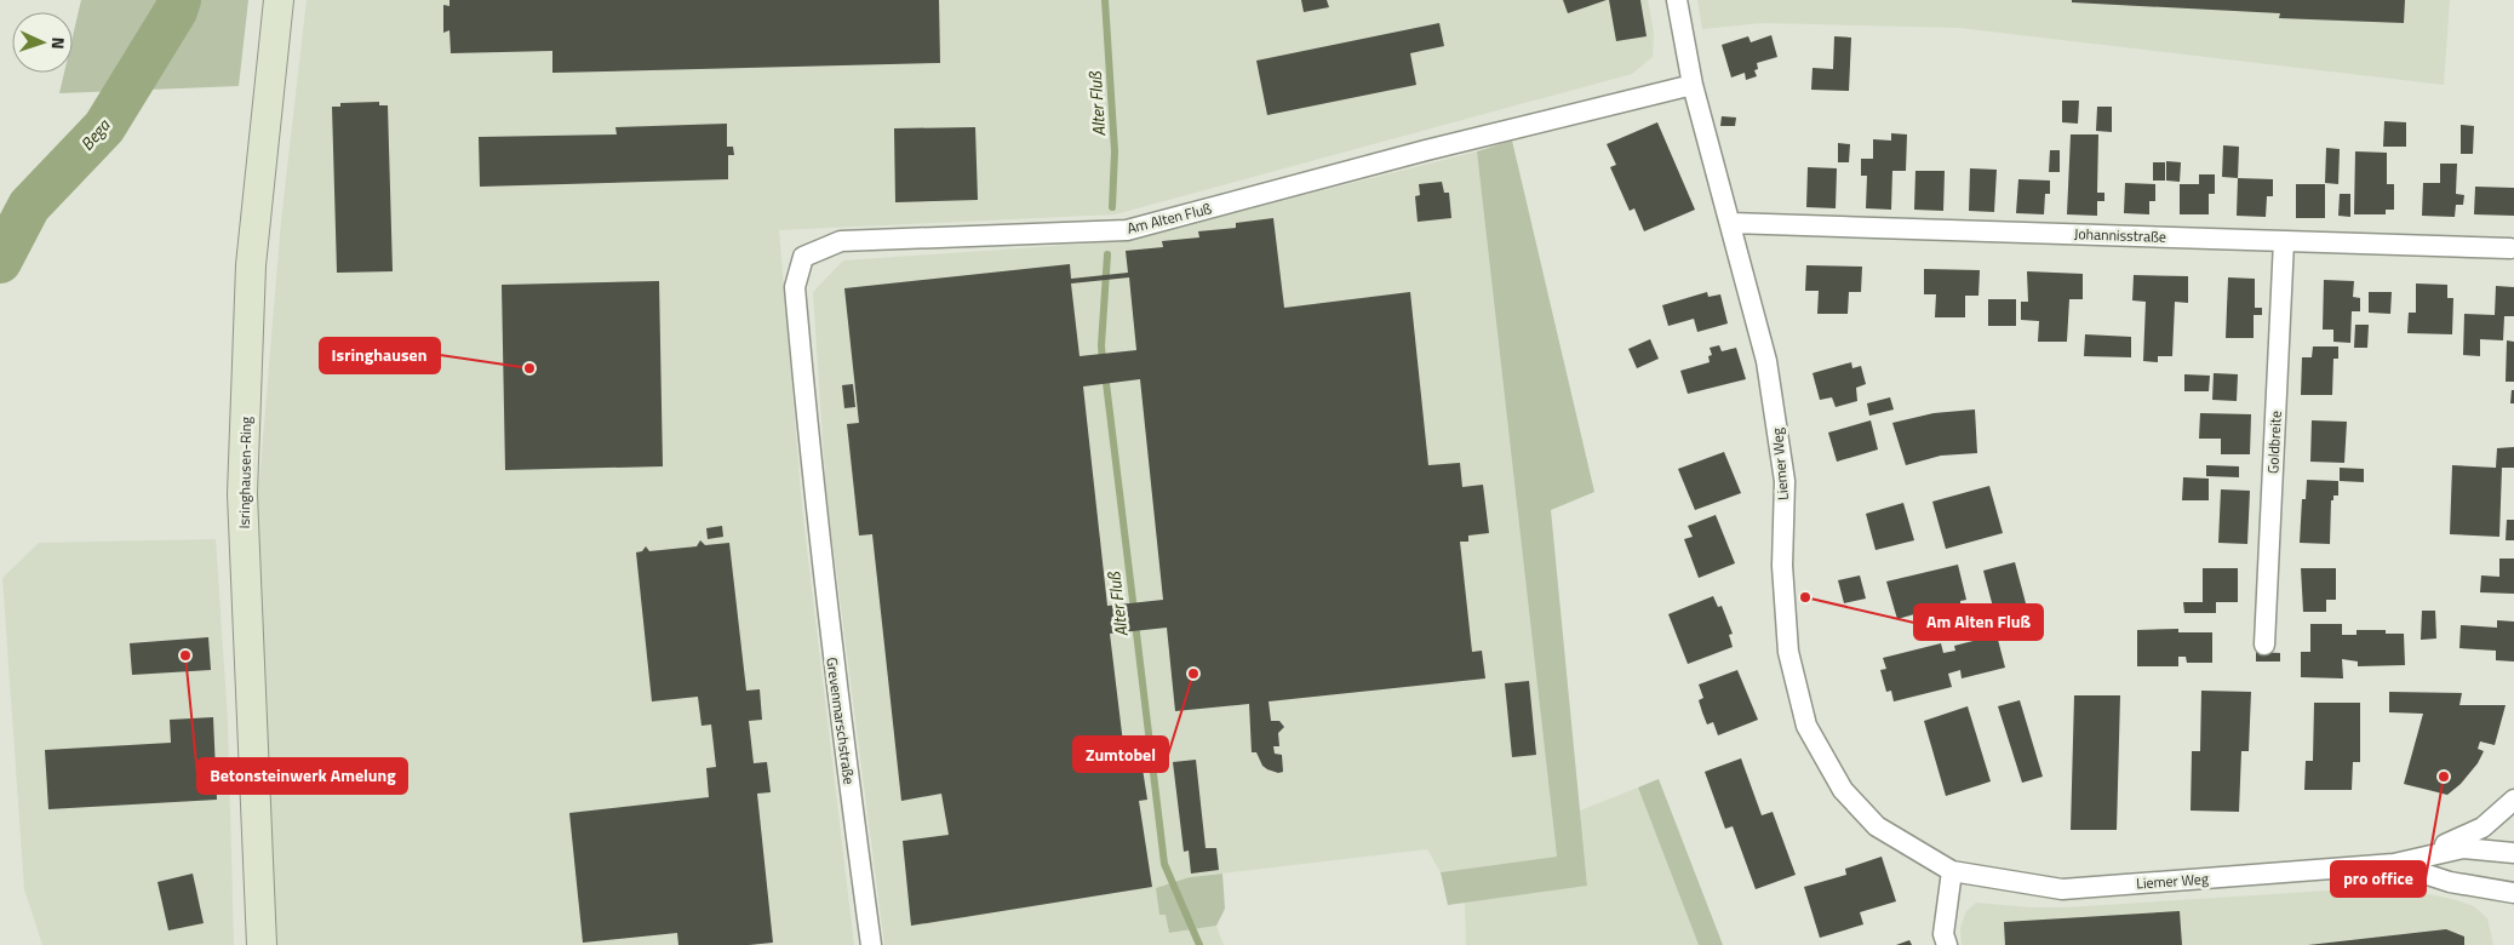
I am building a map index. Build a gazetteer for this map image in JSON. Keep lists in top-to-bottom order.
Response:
{
  "streets": {
    "street": [
      "Am Alten Fluß",
      "Johannisstraße",
      "Goldbreite",
      "Liemer Weg",
      "Isringhausen-Ring",
      "Grevenmarschstraße"
    ]
  },
  "crossings": [
    ["Am Alten Fluß", "Liemer Weg"],
    ["Am Alten Fluß", "Grevenmarschstraße"],
    ["Johannisstraße", "Goldbreite"],
    ["Johannisstraße", "Liemer Weg"]
  ],
  "water": ["Alter Fluß", "Bega"],
  "places": [
    "Isringhausen",
    "Am Alten Fluß",
    "Betonsteinwerk Amelung",
    "Zumtobel",
    "pro office"
  ],
  "north": "right"
}
